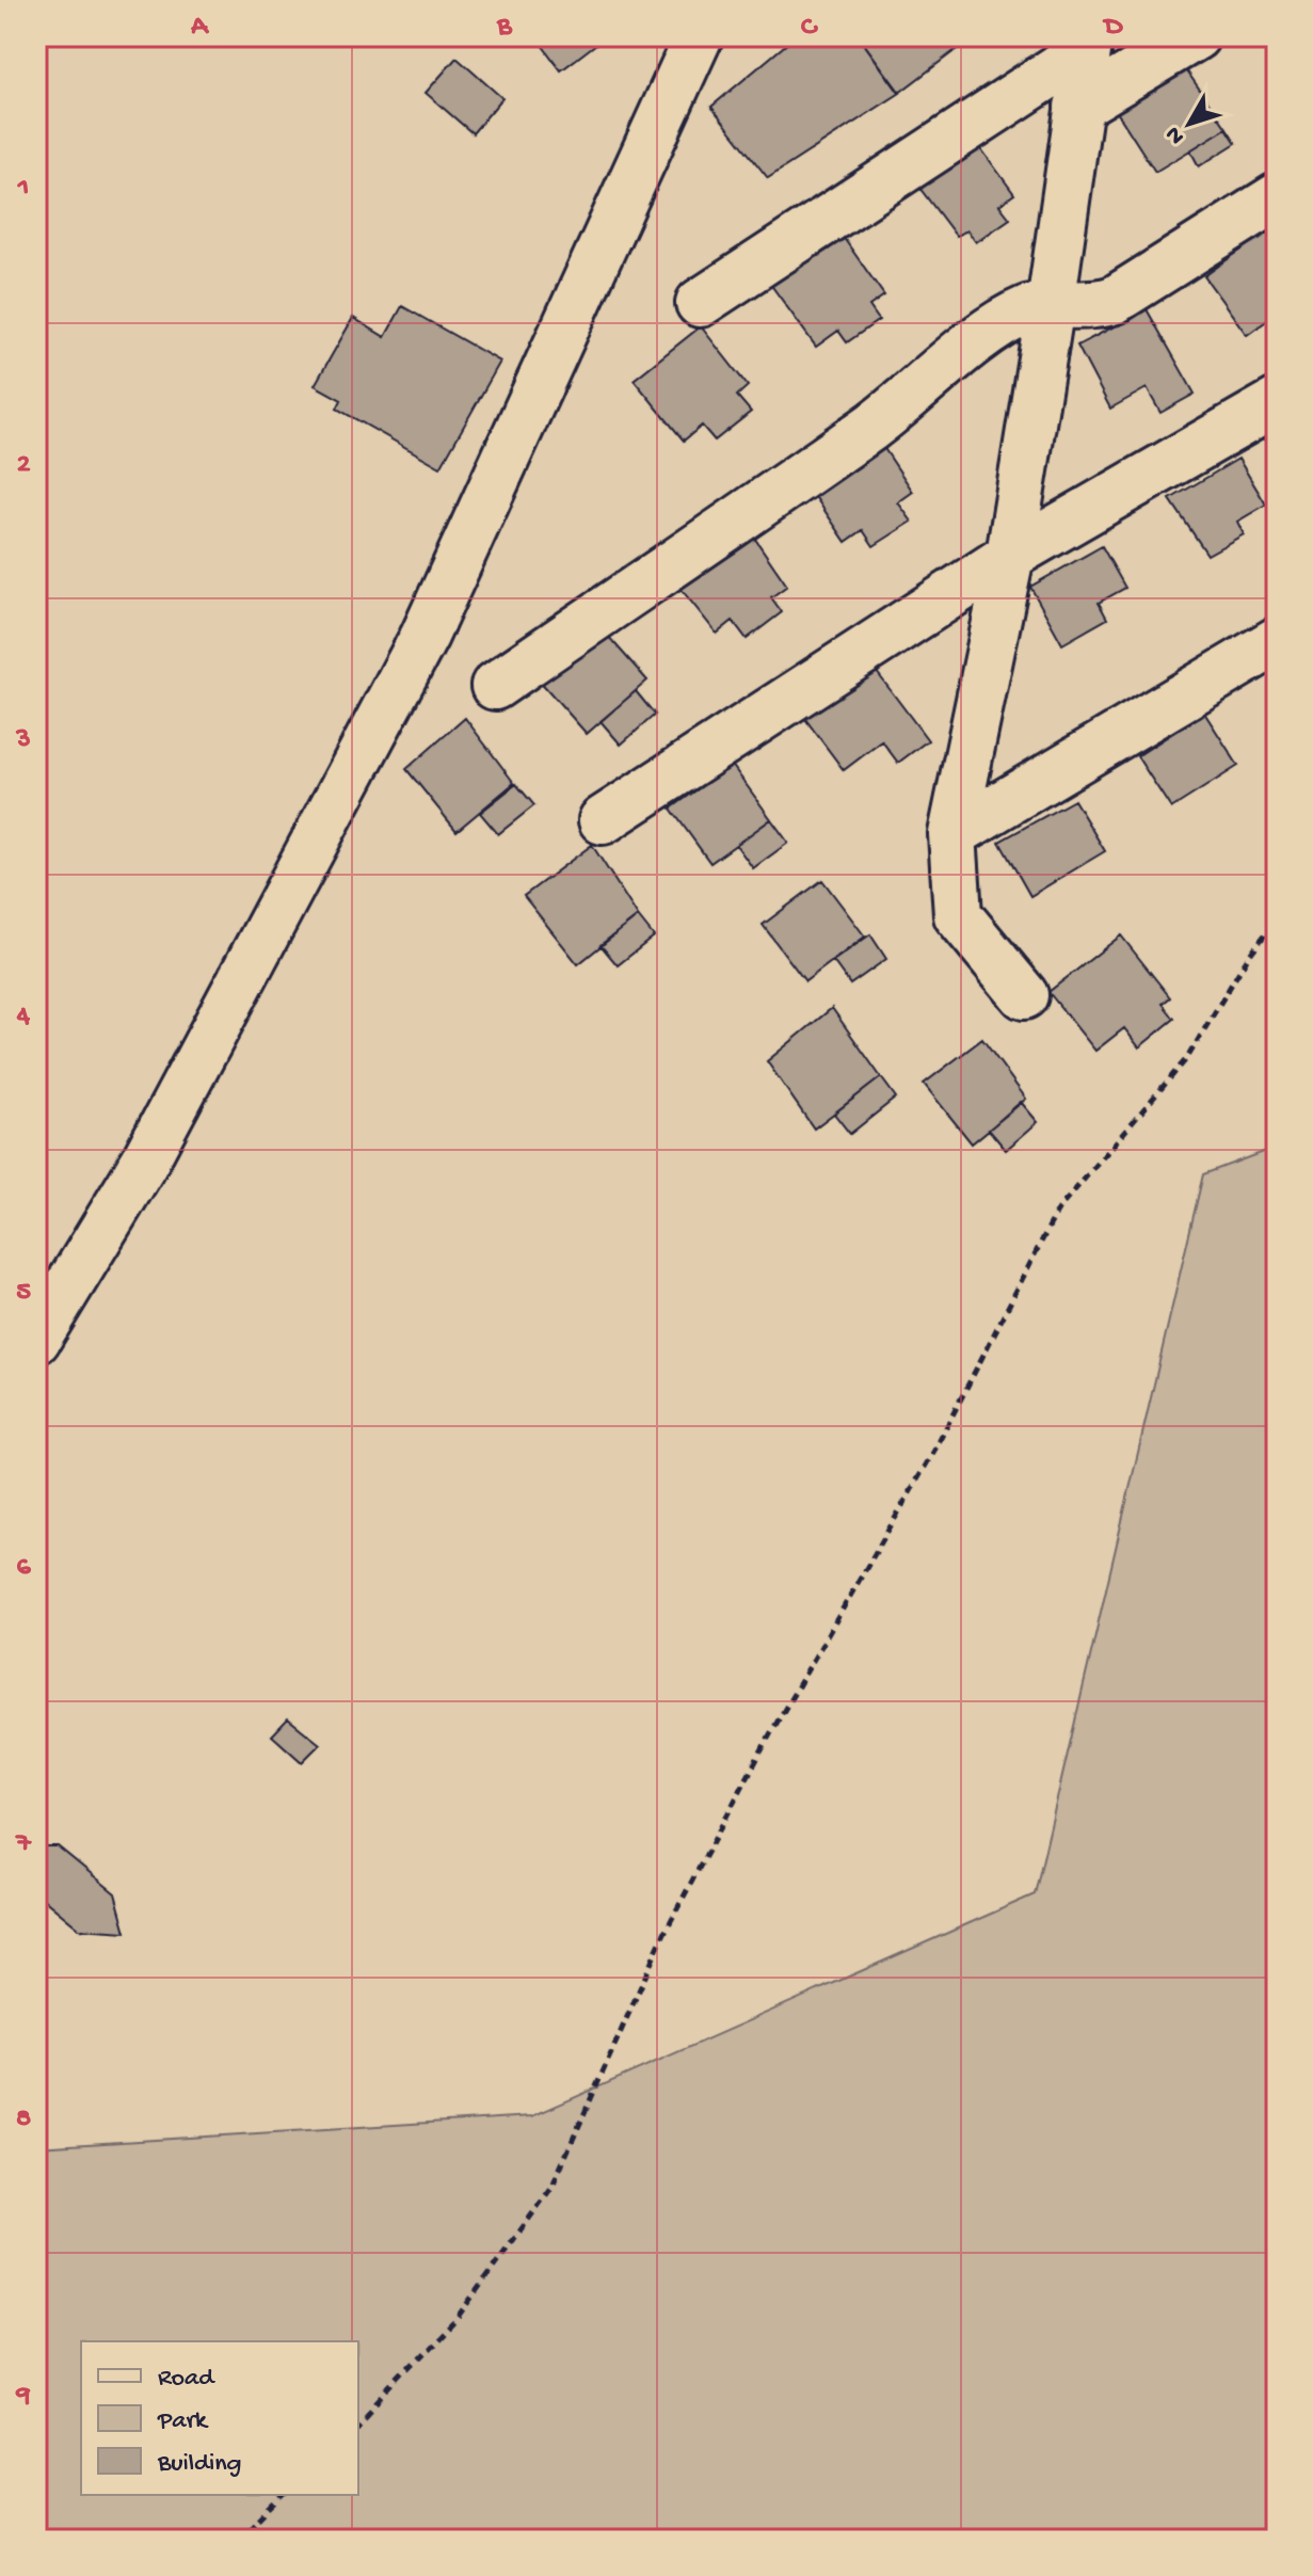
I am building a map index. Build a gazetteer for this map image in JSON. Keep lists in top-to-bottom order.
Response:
{
  "legend": ["Road", "Park", "Building"],
  "north": "bottom left",
  "grid": {
    "columns": [
      "A",
      "B",
      "C",
      "D"
    ],
    "rows": [
      "1",
      "2",
      "3",
      "4",
      "5",
      "6",
      "7",
      "8",
      "9"
    ]
  }
}
